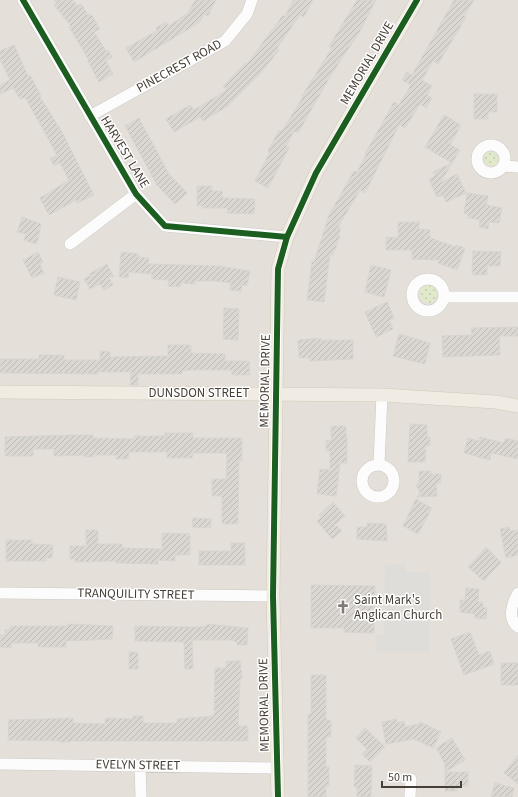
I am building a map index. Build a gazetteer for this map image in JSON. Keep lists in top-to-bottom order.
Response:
{
  "streets": {
    "main road": ["MEMORIAL DRIVE", "DUNSDON STREET"],
    "street": [
      "PINECREST ROAD",
      "HARVEST LANE",
      "TRANQUILITY STREET",
      "EVELYN STREET"
    ]
  },
  "crossings": [
    ["MEMORIAL DRIVE", "HARVEST LANE"],
    ["MEMORIAL DRIVE", "DUNSDON STREET"],
    ["MEMORIAL DRIVE", "TRANQUILITY STREET"],
    ["MEMORIAL DRIVE", "EVELYN STREET"],
    ["PINECREST ROAD", "HARVEST LANE"]
  ],
  "places": {
    "church": ["Saint Mark's Anglican Church"]
  },
  "scale_bar": "50 m"
}
